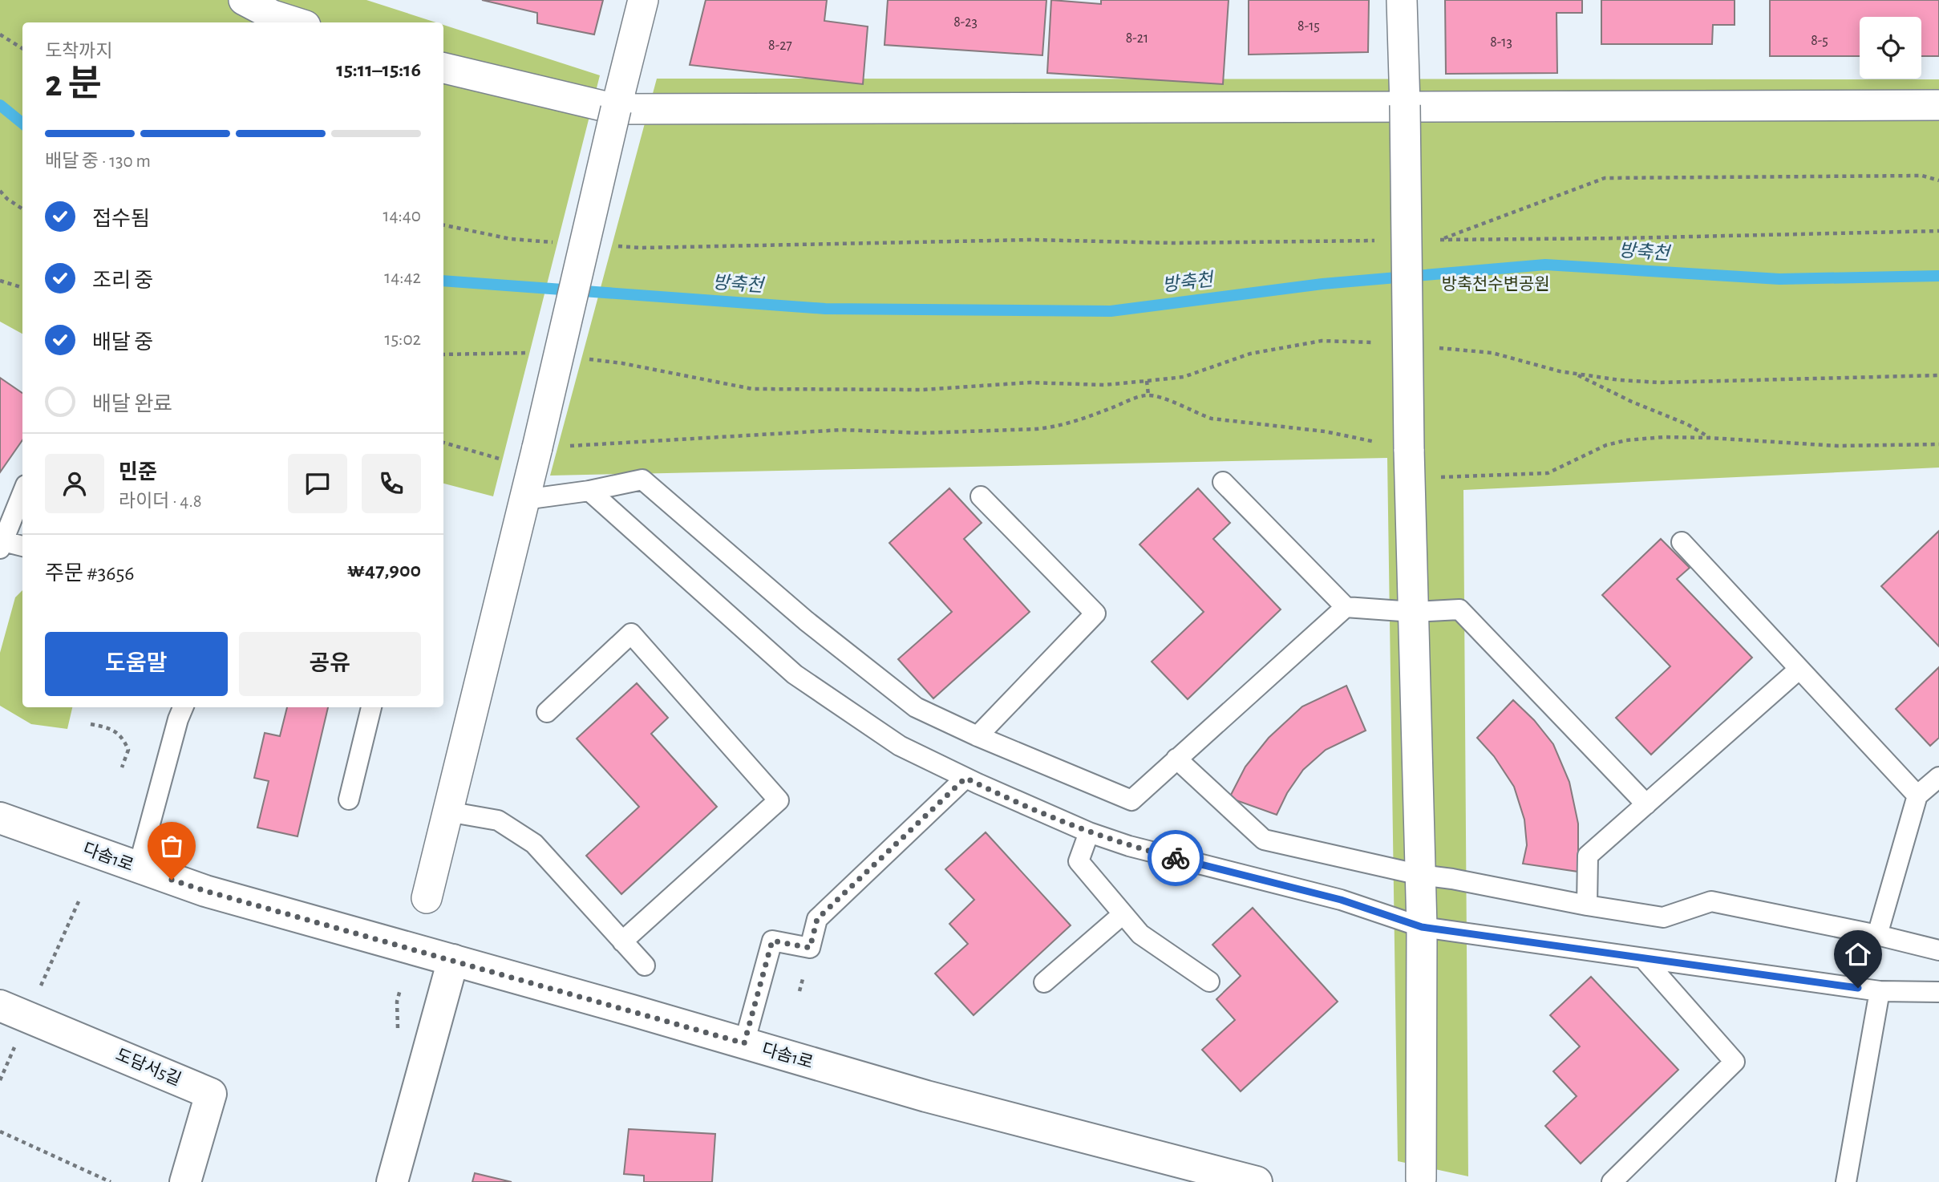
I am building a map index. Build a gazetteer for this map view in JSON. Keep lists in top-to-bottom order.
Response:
{
  "streets": {
    "street": ["다솜1로", "도담서5길"]
  },
  "water": ["방축천"],
  "parks": ["방축천수변공원"],
  "house_numbers": [
    "8-23",
    "8-15",
    "8-21",
    "8-5",
    "8-13",
    "8-27"
  ],
  "page": {
    "heading": ["2 분", "도착까지", "15:11–15:16"],
    "panel": [
      "민준",
      "라이더 · 4.8",
      "주문 #3656",
      "₩47,900"
    ],
    "bar": "배달 중 · 130 m",
    "list": [
      ["접수됨", "14:40"],
      ["조리 중", "14:42"],
      ["배달 중", "15:02"],
      "배달 완료"
    ],
    "buttons": ["도움말", "공유"]
  }
}
